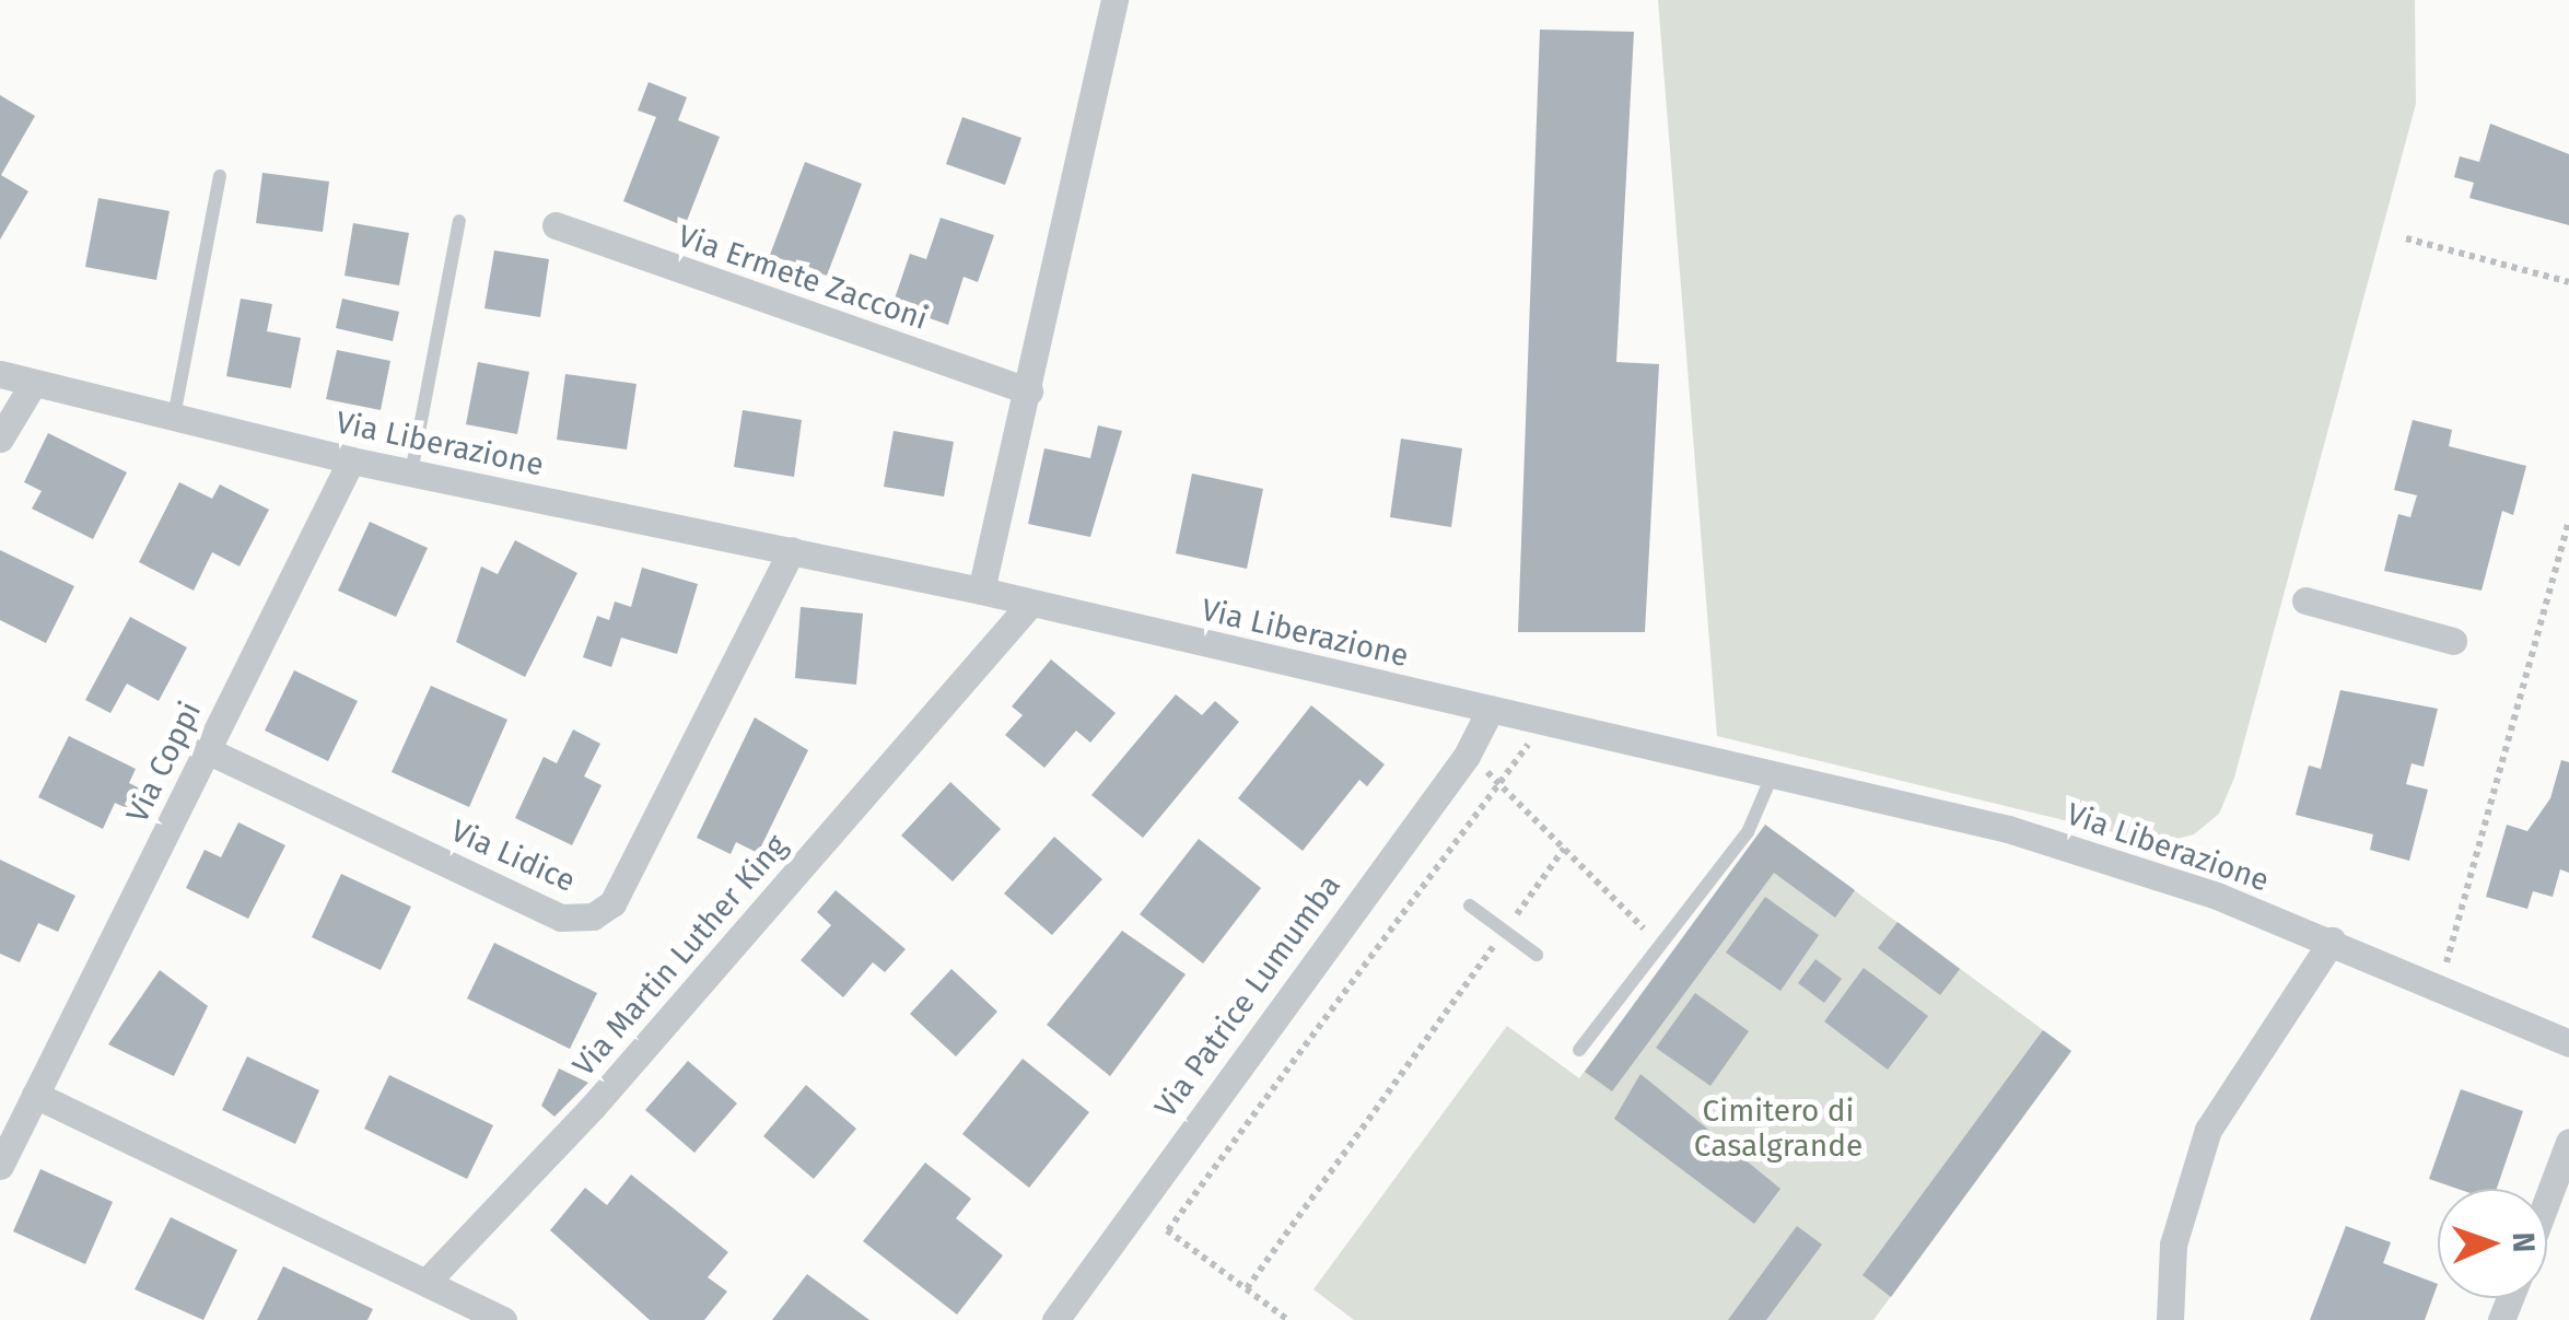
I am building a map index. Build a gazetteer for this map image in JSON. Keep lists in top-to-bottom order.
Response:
{
  "streets": {
    "street": [
      "Via Ermete Zacconi",
      "Via Liberazione",
      "Via Coppi",
      "Via Lidice",
      "Via Martin Luther King",
      "Via Patrice Lumumba"
    ]
  },
  "crossings": [
    ["Via Liberazione", "Via Coppi"],
    ["Via Liberazione", "Via Lidice"],
    ["Via Liberazione", "Via Martin Luther King"],
    ["Via Liberazione", "Via Patrice Lumumba"],
    ["Via Coppi", "Via Lidice"]
  ],
  "parks": ["Cimitero di Casalgrande"],
  "north": "right"
}
